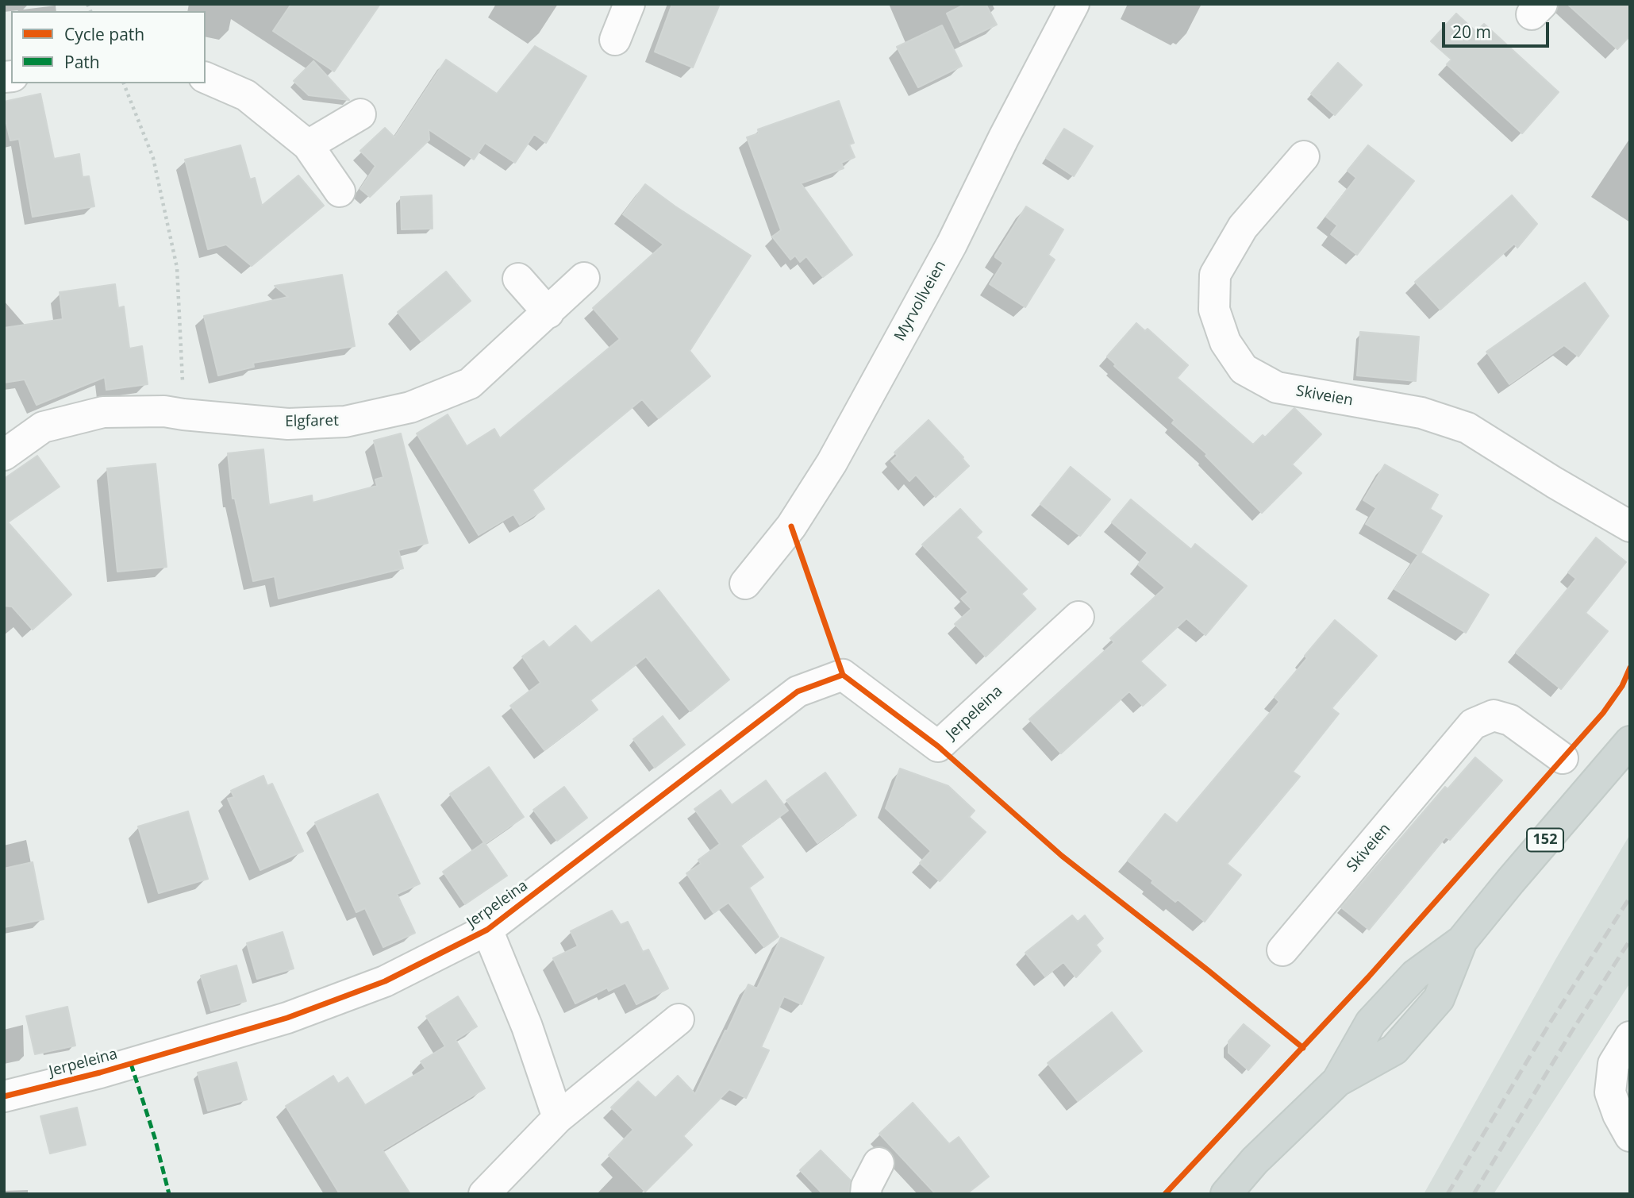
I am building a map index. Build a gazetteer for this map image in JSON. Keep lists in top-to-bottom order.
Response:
{
  "streets": {
    "main road": ["152"],
    "street": [
      "Myrvollveien",
      "Skiveien",
      "Elgfaret",
      "Jerpeleina"
    ]
  },
  "legend": ["Cycle path", "Path"],
  "scale_bar": "20 m"
}
